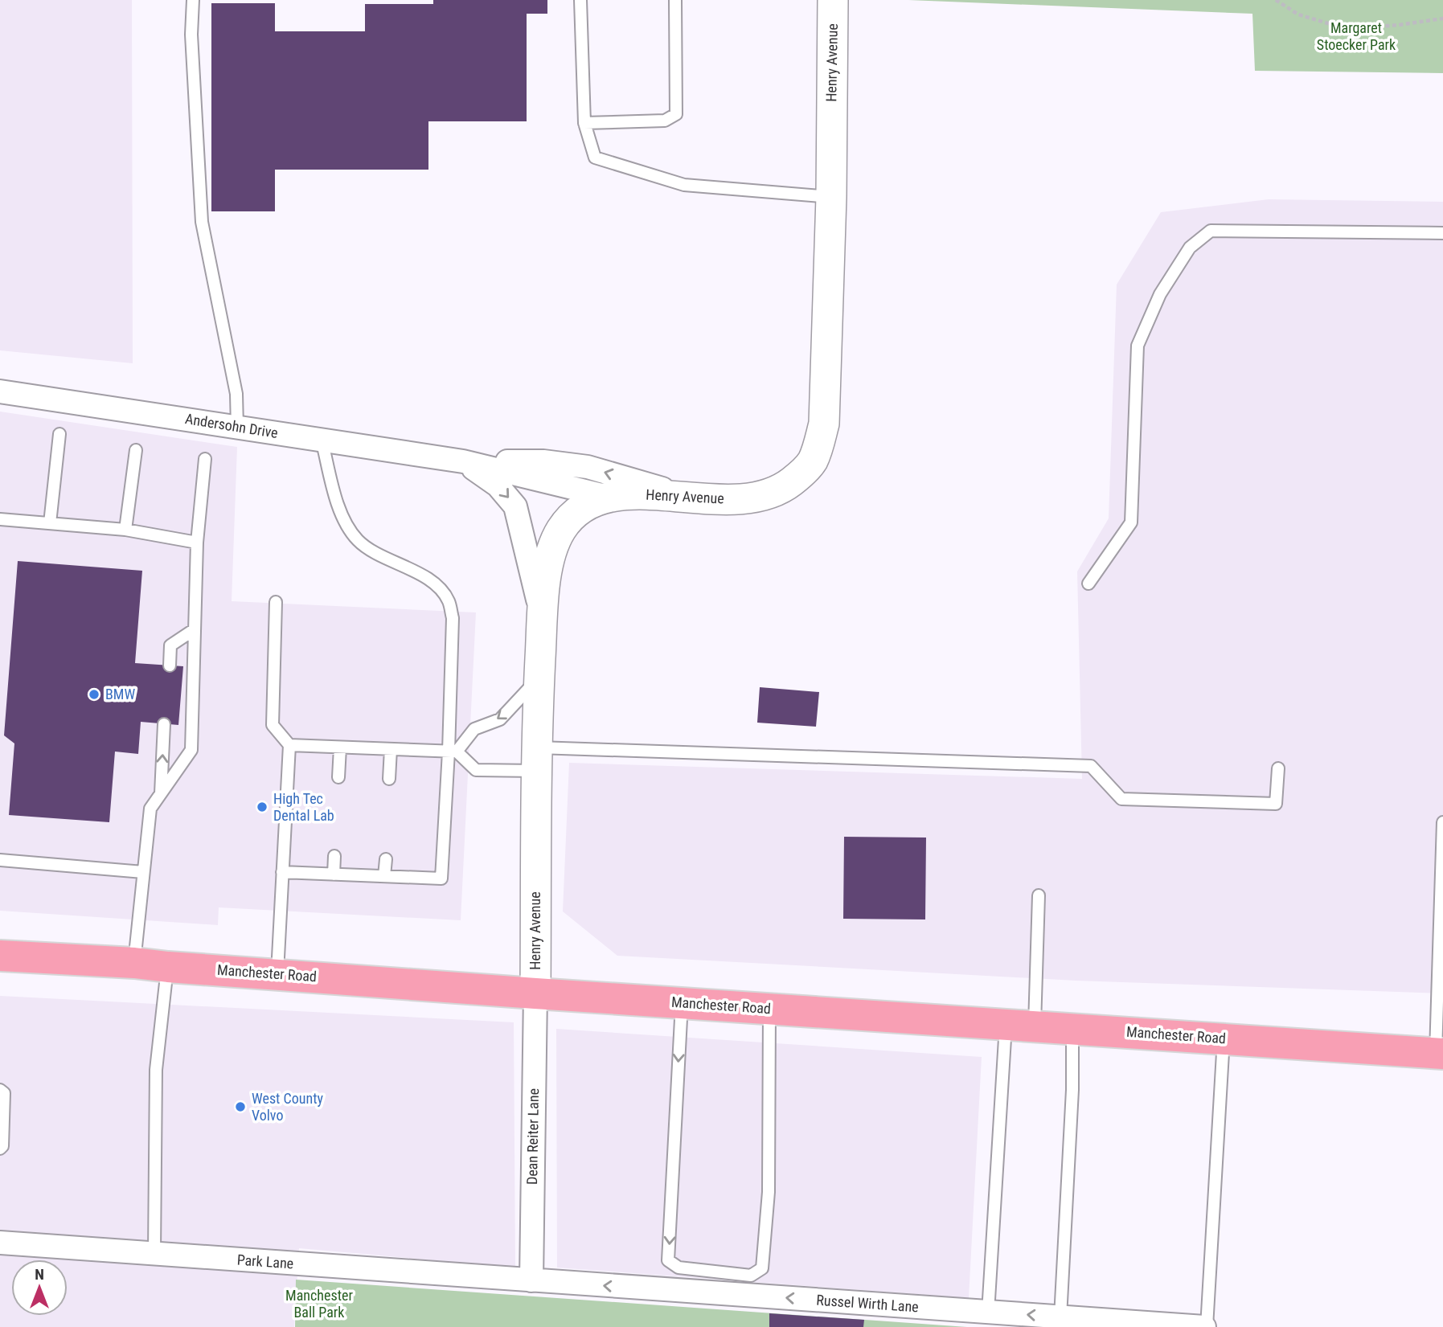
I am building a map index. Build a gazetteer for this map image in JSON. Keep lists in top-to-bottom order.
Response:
{
  "streets": {
    "highway": ["Manchester Road"],
    "street": [
      "Henry Avenue",
      "Andersohn Drive",
      "Dean Reiter Lane",
      "Park Lane",
      "Russel Wirth Lane"
    ]
  },
  "crossings": [
    ["Henry Avenue", "Andersohn Drive"],
    ["Henry Avenue", "Manchester Road"],
    ["Henry Avenue", "Dean Reiter Lane"],
    ["Manchester Road", "Dean Reiter Lane"],
    ["Dean Reiter Lane", "Park Lane"],
    ["Dean Reiter Lane", "Russel Wirth Lane"],
    ["Park Lane", "Russel Wirth Lane"]
  ],
  "one_way": ["Russel Wirth Lane"],
  "parks": ["Margaret Stoecker Park", "Manchester Ball Park"],
  "places": ["BMW", "High Tec Dental Lab", "West County Volvo"],
  "north": "top"
}
